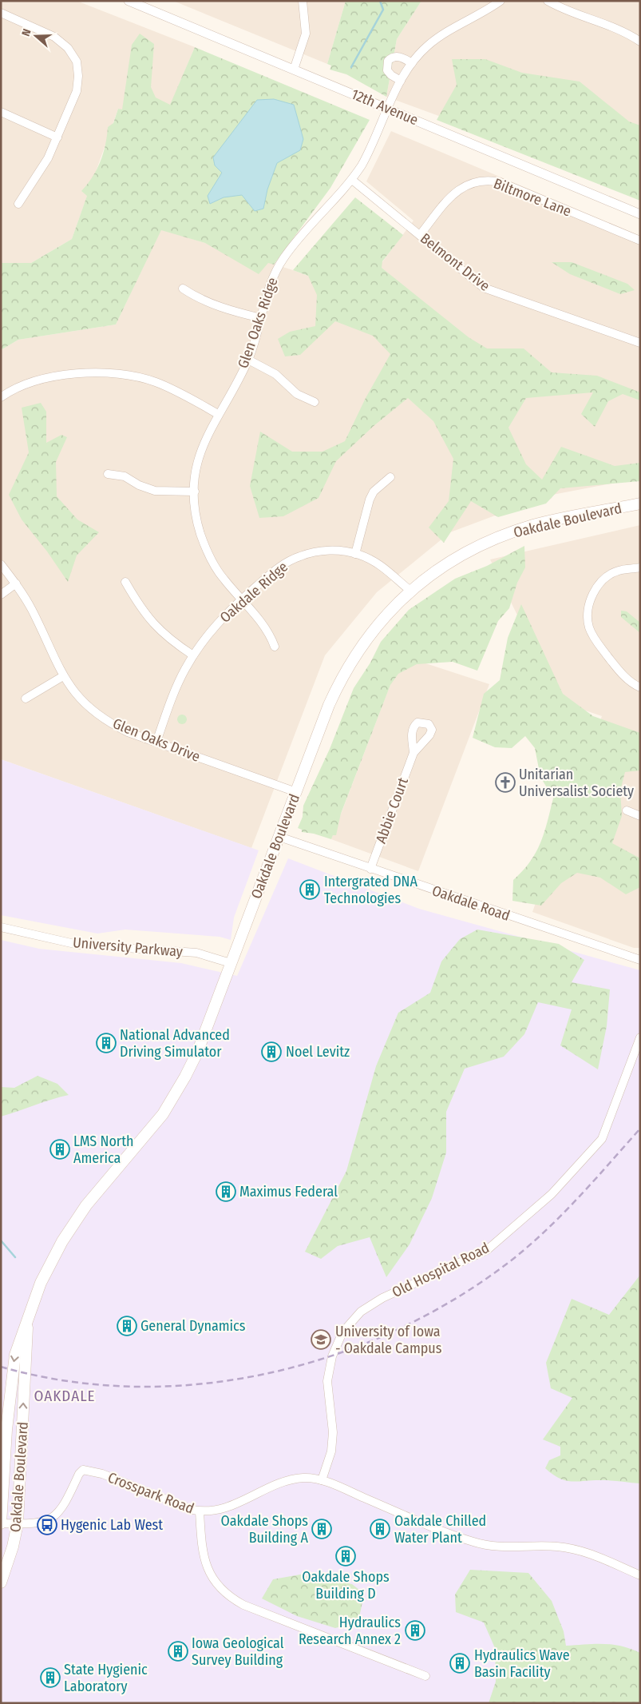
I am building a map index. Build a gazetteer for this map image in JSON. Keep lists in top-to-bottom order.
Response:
{
  "streets": {
    "main road": ["Oakdale Boulevard"],
    "street": [
      "12th Avenue",
      "Biltmore Lane",
      "Belmont Drive",
      "Glen Oaks Ridge",
      "Oakdale Ridge",
      "Glen Oaks Drive",
      "Abbie Court",
      "Oakdale Road",
      "University Parkway",
      "Old Hospital Road",
      "Crosspark Road"
    ]
  },
  "crossings": [
    ["12th Avenue", "Glen Oaks Ridge"],
    ["Biltmore Lane", "Belmont Drive"],
    ["Belmont Drive", "Glen Oaks Ridge"],
    ["Glen Oaks Ridge", "Oakdale Ridge"],
    ["Oakdale Boulevard", "Oakdale Ridge"],
    ["Oakdale Boulevard", "Glen Oaks Drive"],
    ["Oakdale Boulevard", "Oakdale Road"],
    ["Oakdale Boulevard", "University Parkway"],
    ["Oakdale Boulevard", "Crosspark Road"],
    ["Oakdale Ridge", "Glen Oaks Drive"],
    ["Abbie Court", "Oakdale Road"],
    ["Old Hospital Road", "Crosspark Road"]
  ],
  "districts": ["OAKDALE"],
  "places": {
    "church": ["Unitarian Universalist Society"],
    "building": [
      "Intergrated DNA Technologies",
      "National Advanced Driving Simulator",
      "Noel Levitz",
      "LMS North America",
      "Maximus Federal",
      "General Dynamics",
      "Oakdale Shops Building A",
      "Oakdale Chilled Water Plant",
      "Oakdale Shops Building D",
      "Hydraulics Research Annex 2",
      "Iowa Geological Survey Building",
      "Hydraulics Wave Basin Facility",
      "State Hygienic Laboratory"
    ],
    "school or university": ["University of Iowa - Oakdale Campus"],
    "bus stop": ["Hygenic Lab West"]
  },
  "north": "left"
}
